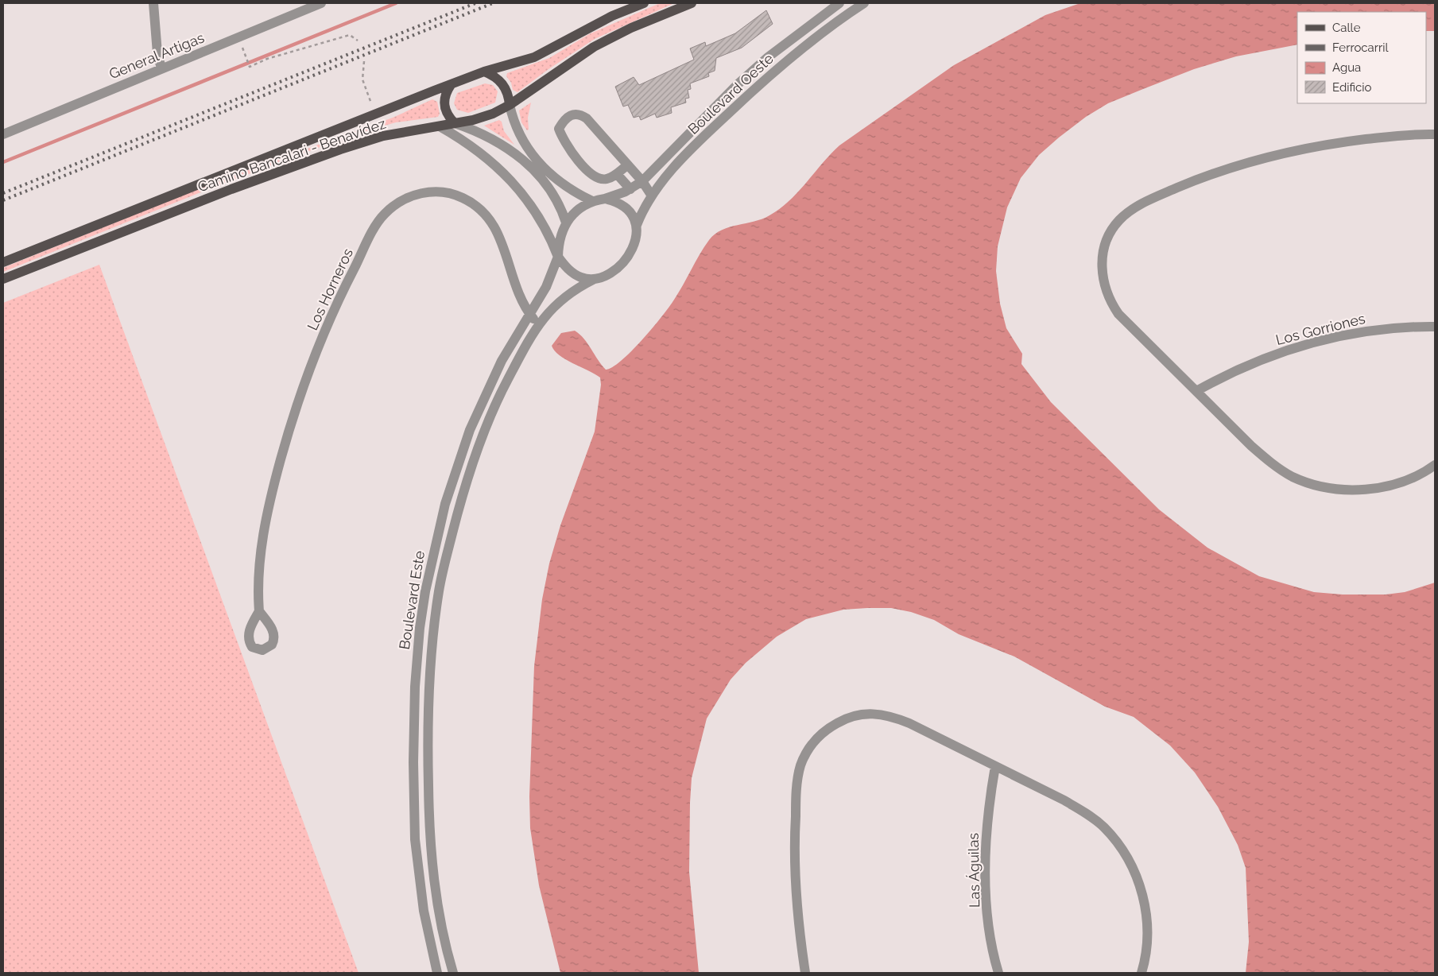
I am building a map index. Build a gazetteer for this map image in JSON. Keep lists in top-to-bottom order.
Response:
{
  "streets": {
    "main road": ["Camino Bancalari - Benavídez"],
    "street": [
      "General Artigas",
      "Boulevard Oeste",
      "Los Horneros",
      "Los Gorriones",
      "Boulevard Este",
      "Las Águilas"
    ]
  },
  "crossings": [
    ["Boulevard Oeste", "Boulevard Este"],
    ["Los Horneros", "Boulevard Este"]
  ],
  "legend": [
    "Calle",
    "Ferrocarril",
    "Agua",
    "Edificio"
  ]
}
